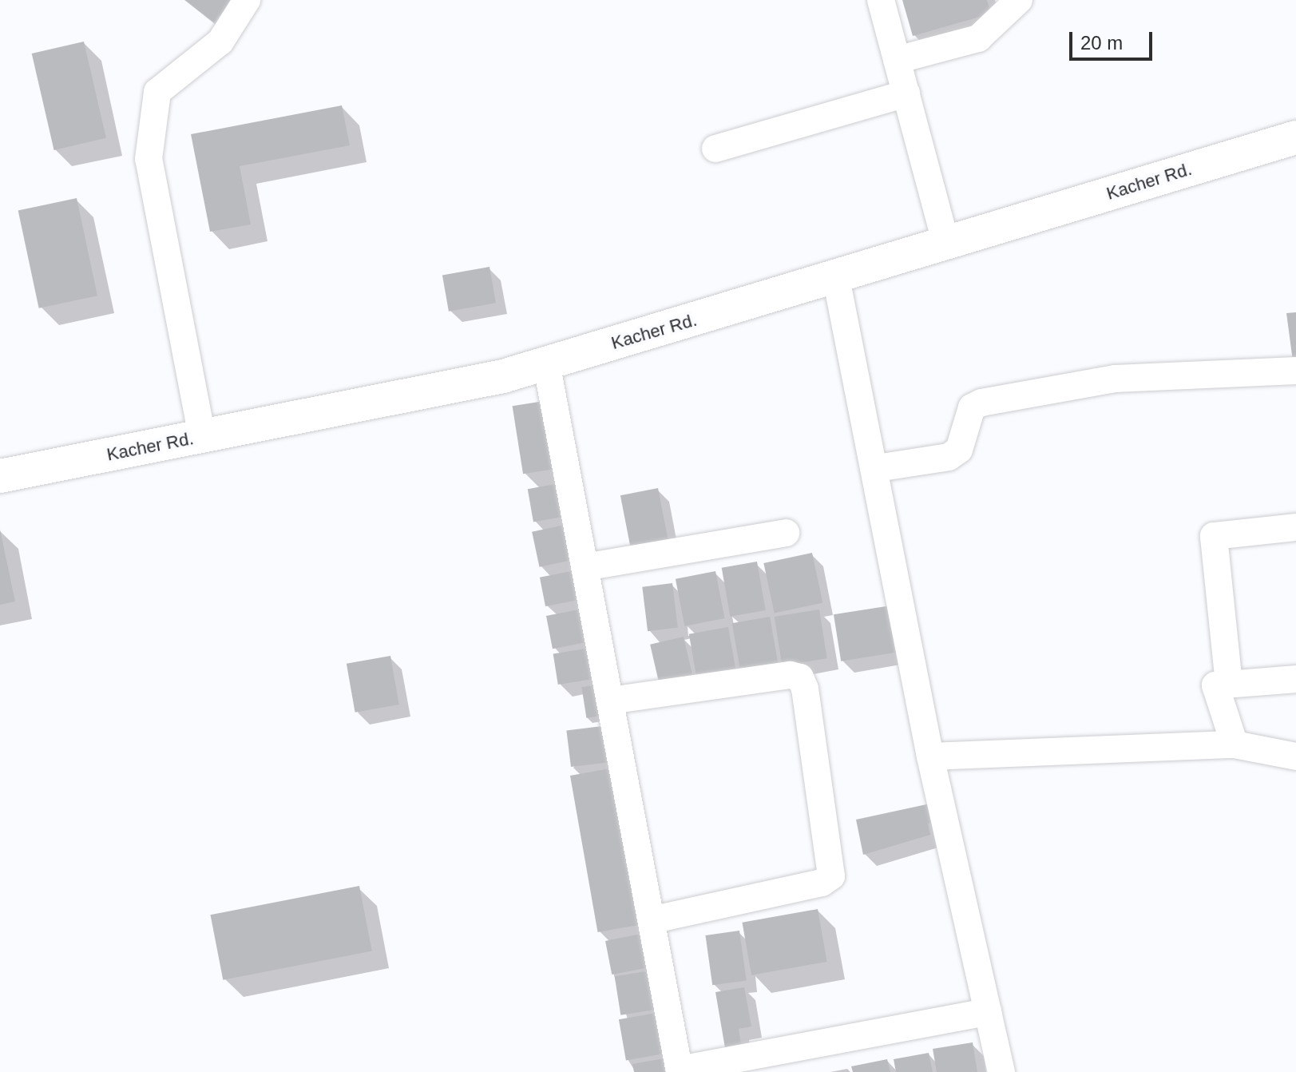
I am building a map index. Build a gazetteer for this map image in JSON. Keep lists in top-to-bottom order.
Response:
{
  "streets": {
    "main road": ["Kacher Rd."]
  },
  "scale_bar": "20 m"
}
